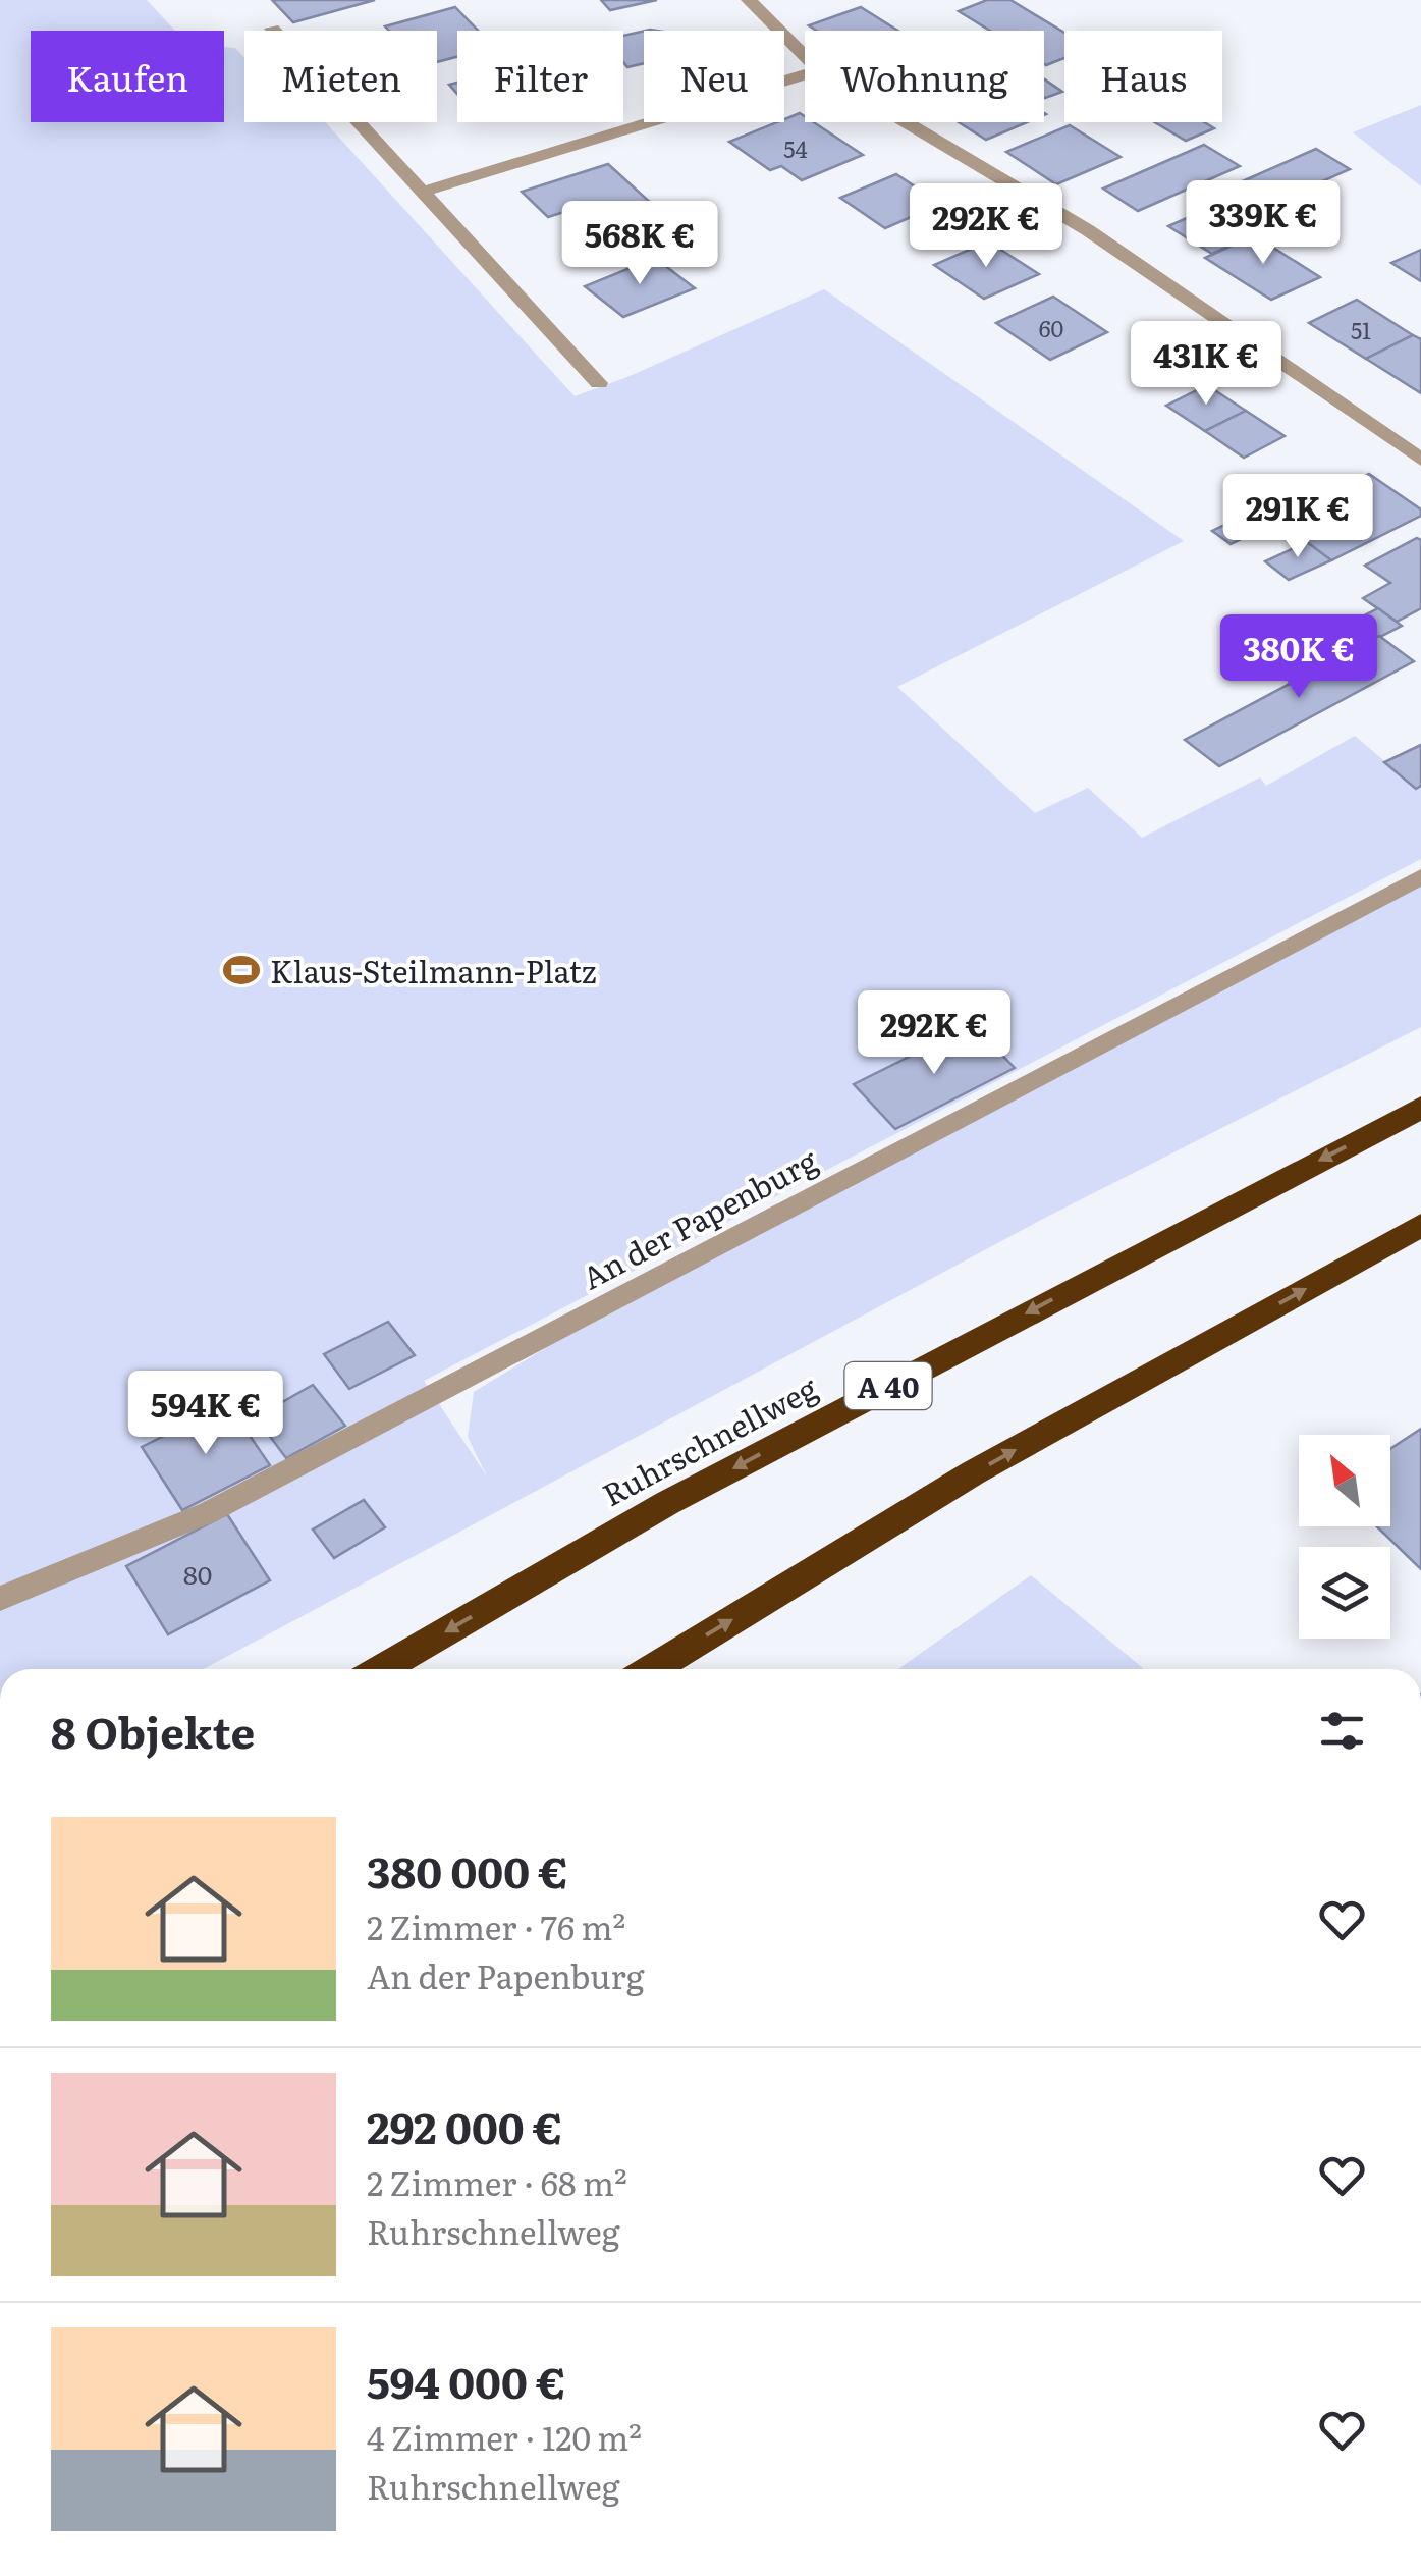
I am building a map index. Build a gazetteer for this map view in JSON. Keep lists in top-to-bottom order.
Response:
{
  "streets": {
    "highway": ["A 40", "Ruhrschnellweg"],
    "street": ["An der Papenburg"]
  },
  "places": {
    "sports": ["Klaus-Steilmann-Platz"]
  },
  "house_numbers": [
    "54",
    "60",
    "51",
    "80"
  ],
  "north": "top left",
  "page": {
    "chip": [
      "Kaufen",
      "Mieten",
      "Filter",
      "Neu",
      "Wohnung",
      "Haus"
    ],
    "price": [
      "339K €",
      "292K €",
      "568K €",
      "431K €",
      "291K €",
      "380K €",
      "292K €",
      "594K €"
    ],
    "heading": "8 Objekte",
    "list": [
      {
        "name": "380 000 €",
        "note": "2 Zimmer · 76 m² · An der Papenburg"
      },
      {
        "name": "292 000 €",
        "note": "2 Zimmer · 68 m² · Ruhrschnellweg"
      },
      {
        "name": "594 000 €",
        "note": "4 Zimmer · 120 m² · Ruhrschnellweg"
      }
    ]
  }
}
